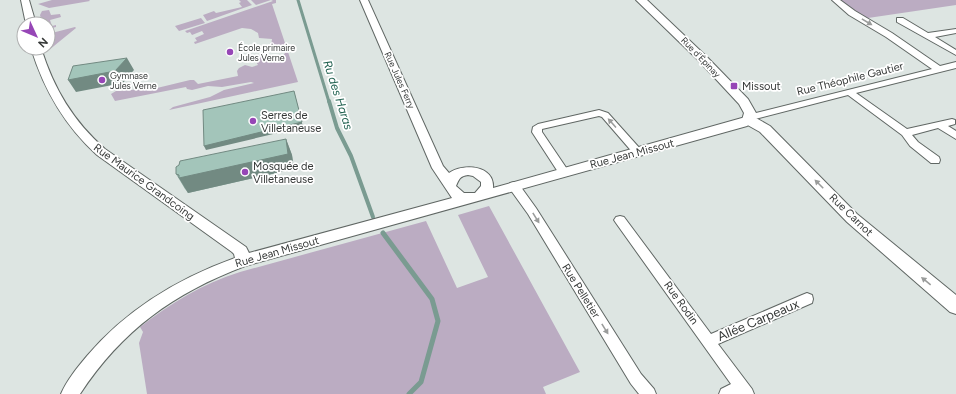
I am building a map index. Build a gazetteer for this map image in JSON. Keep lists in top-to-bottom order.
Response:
{
  "streets": {
    "main road": ["Rue d'Épinay", "Rue Carnot"],
    "street": [
      "Rue Théophile Gautier",
      "Rue Jules Ferry",
      "Rue Jean Missout",
      "Rue Maurice Grandcoing",
      "Rue Pelletier",
      "Rue Rodin",
      "Allée Carpeaux"
    ]
  },
  "crossings": [
    ["Rue d'Épinay", "Rue Théophile Gautier"],
    ["Rue d'Épinay", "Rue Jean Missout"],
    ["Rue d'Épinay", "Rue Carnot"],
    ["Rue Théophile Gautier", "Rue Jean Missout"],
    ["Rue Théophile Gautier", "Rue Carnot"],
    ["Rue Jules Ferry", "Rue Jean Missout"],
    ["Rue Jean Missout", "Rue Maurice Grandcoing"],
    ["Rue Jean Missout", "Rue Carnot"],
    ["Rue Jean Missout", "Rue Pelletier"],
    ["Rue Rodin", "Allée Carpeaux"]
  ],
  "one_way": ["Rue Carnot", "Rue Pelletier"],
  "water": ["Ru des Haras"],
  "places": {
    "other": [
      "École primaire Jules Verne",
      "Gymnase Jules Verne",
      "Serres de Villetaneuse",
      "Mosquée de Villetaneuse"
    ],
    "transit": ["Missout"]
  },
  "north": "bottom right"
}
